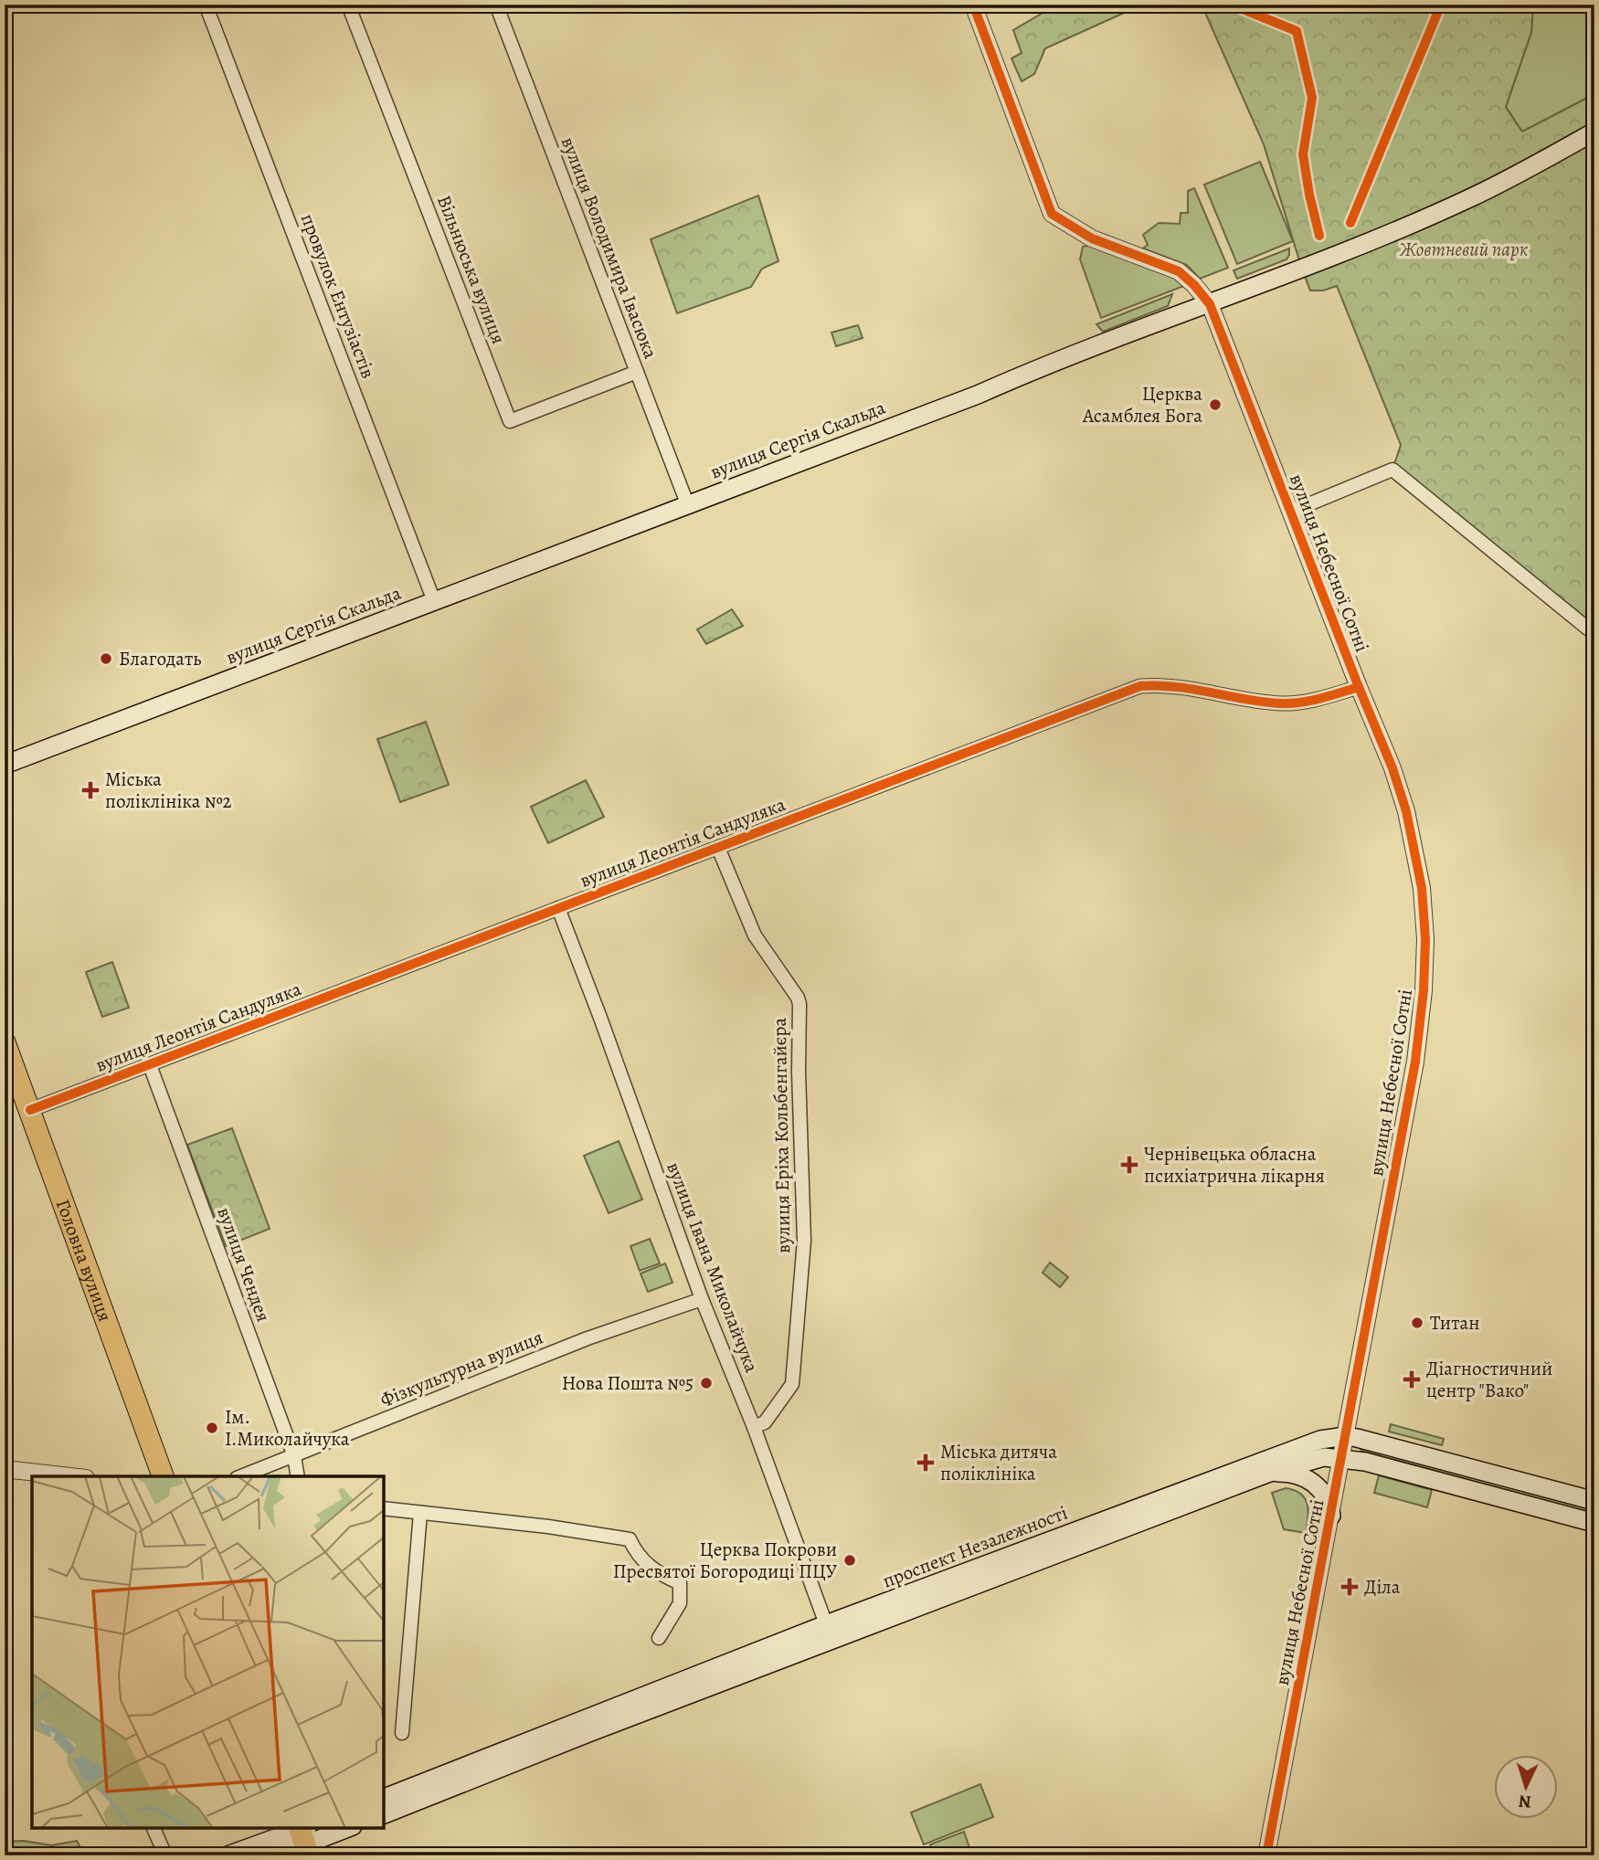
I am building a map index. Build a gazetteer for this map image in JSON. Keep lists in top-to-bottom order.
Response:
{
  "streets": {
    "main road": ["вулиця Сергія Скальда", "Головна вулиця", "проспект Незалежності"],
    "street": [
      "вулиця Володимира Івасюка",
      "Вільнюська вулиця",
      "провулок Ентузіастів",
      "вулиця Небесної Сотні",
      "вулиця Леонтія Сандуляка",
      "вулиця Еріха Кольбенгайєра",
      "вулиця Чендея",
      "вулиця Івана Миколайчука",
      "Фізкультурна вулиця"
    ]
  },
  "crossings": [
    ["вулиця Володимира Івасюка", "Вільнюська вулиця"],
    ["вулиця Володимира Івасюка", "вулиця Сергія Скальда"],
    ["провулок Ентузіастів", "вулиця Сергія Скальда"],
    ["вулиця Сергія Скальда", "вулиця Небесної Сотні"],
    ["вулиця Небесної Сотні", "вулиця Леонтія Сандуляка"],
    ["вулиця Небесної Сотні", "проспект Незалежності"],
    ["вулиця Леонтія Сандуляка", "вулиця Еріха Кольбенгайєра"],
    ["вулиця Леонтія Сандуляка", "Головна вулиця"],
    ["вулиця Леонтія Сандуляка", "вулиця Чендея"],
    ["вулиця Леонтія Сандуляка", "вулиця Івана Миколайчука"],
    ["вулиця Еріха Кольбенгайєра", "вулиця Івана Миколайчука"],
    ["вулиця Чендея", "Фізкультурна вулиця"],
    ["вулиця Івана Миколайчука", "Фізкультурна вулиця"],
    ["вулиця Івана Миколайчука", "проспект Незалежності"]
  ],
  "parks": ["Жовтневий парк"],
  "places": {
    "other": [
      "Церква Асамблея Бога",
      "Благодать",
      "Титан",
      "Нова Пошта №5",
      "Ім. І.Миколайчука",
      "Церква Покрови Пресвятої Богородиці ПЦУ"
    ],
    "health": [
      "Міська поліклініка №2",
      "Чернівецька обласна психіатрична лікарня",
      "Діагностичний центр \"Вако\"",
      "Міська дитяча поліклініка",
      "Діла"
    ]
  },
  "north": "bottom"
}
